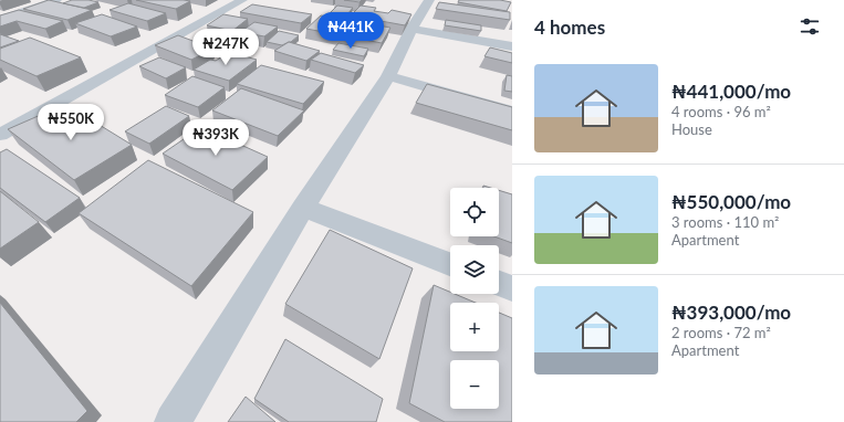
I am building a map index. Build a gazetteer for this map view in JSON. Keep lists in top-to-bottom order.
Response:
{
  "page": {
    "heading": "4 homes",
    "price": [
      "₦441K",
      "₦247K",
      "₦550K",
      "₦393K"
    ],
    "list": [
      {
        "name": "₦441,000/mo",
        "note": "4 rooms · 96 m² · House"
      },
      {
        "name": "₦550,000/mo",
        "note": "3 rooms · 110 m² · Apartment"
      },
      {
        "name": "₦393,000/mo",
        "note": "2 rooms · 72 m² · Apartment"
      }
    ],
    "map_buttons": ["+", "−"]
  }
}
